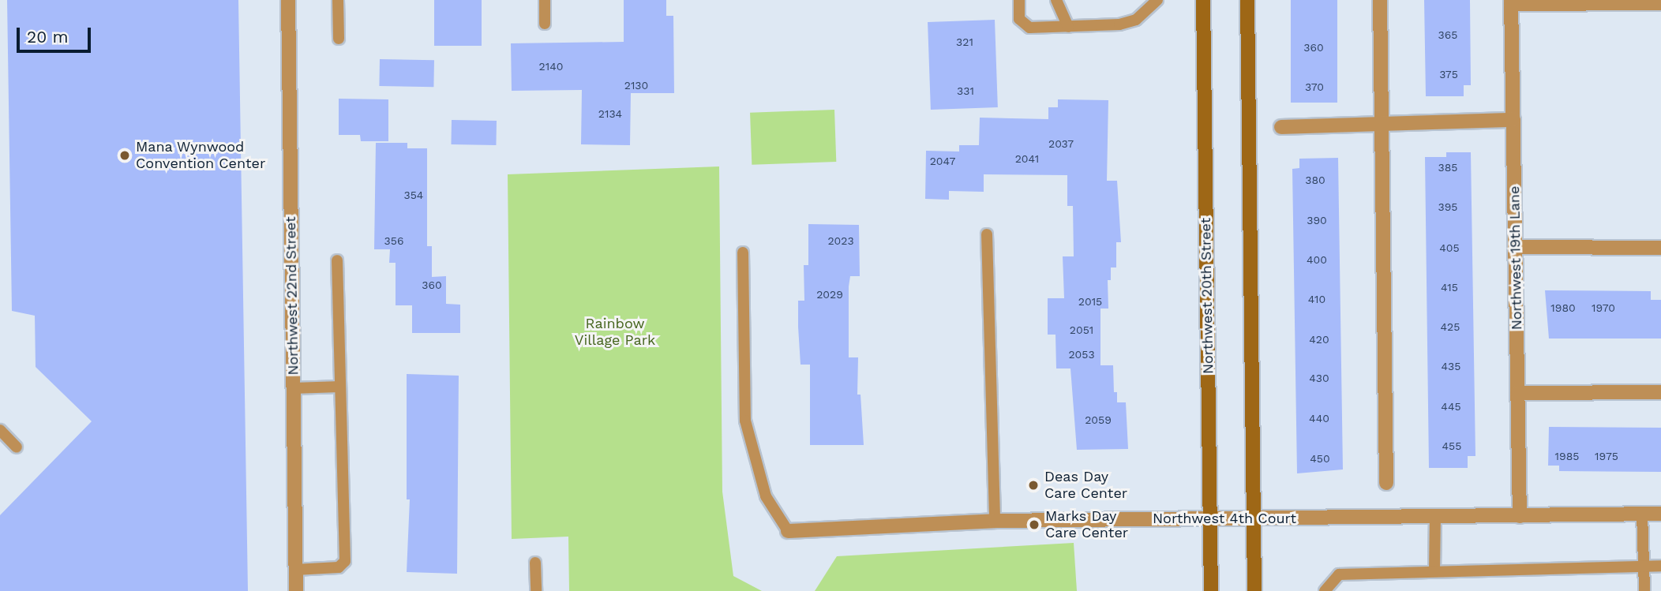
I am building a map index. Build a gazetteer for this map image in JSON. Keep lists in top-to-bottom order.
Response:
{
  "streets": {
    "main road": ["Northwest 20th Street"],
    "street": ["Northwest 19th Lane", "Northwest 22nd Street", "Northwest 4th Court"]
  },
  "crossings": [
    ["Northwest 19th Lane", "Northwest 4th Court"],
    ["Northwest 20th Street", "Northwest 4th Court"]
  ],
  "parks": ["Rainbow Village Park"],
  "places": ["Mana Wynwood Convention Center", "Deas Day Care Center", "Marks Day Care Center"],
  "house_numbers": [
    "365",
    "321",
    "360",
    "2140",
    "375",
    "2130",
    "370",
    "331",
    "2134",
    "2037",
    "2041",
    "2047",
    "385",
    "380",
    "354",
    "395",
    "390",
    "356",
    "2023",
    "405",
    "400",
    "360",
    "415",
    "2029",
    "410",
    "2015",
    "1980",
    "1970",
    "425",
    "2051",
    "420",
    "2053",
    "435",
    "430",
    "445",
    "440",
    "2059",
    "455",
    "1985",
    "1975",
    "450"
  ],
  "scale_bar": "20 m"
}
